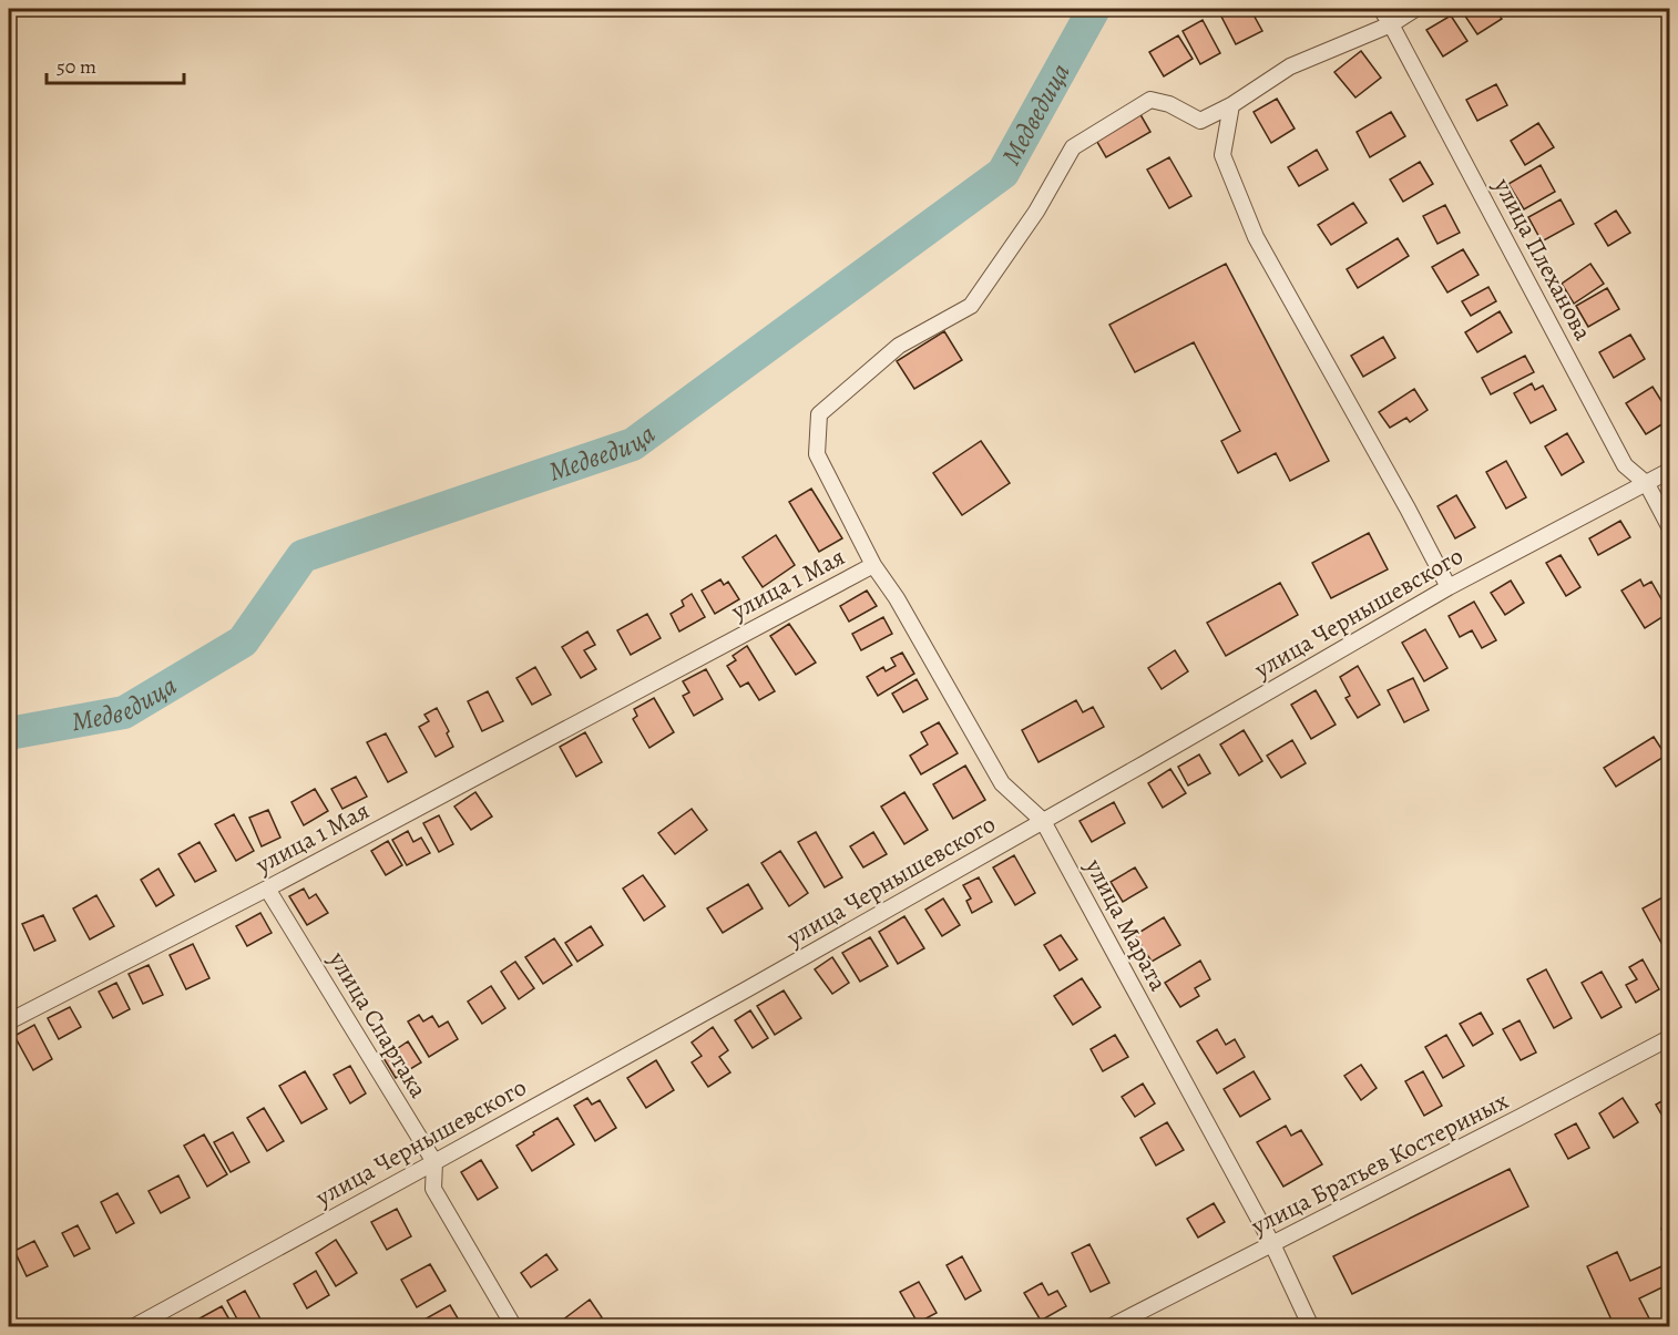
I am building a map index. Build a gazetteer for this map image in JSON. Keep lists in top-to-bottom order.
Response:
{
  "streets": {
    "street": [
      "улица Плеханова",
      "улица 1 Мая",
      "улица Чернышевского",
      "улица Марата",
      "улица Спартака",
      "улица Братьев Костериных"
    ]
  },
  "crossings": [
    ["улица Плеханова", "улица 1 Мая"],
    ["улица Плеханова", "улица Чернышевского"],
    ["улица 1 Мая", "улица Марата"],
    ["улица 1 Мая", "улица Спартака"],
    ["улица Чернышевского", "улица Марата"],
    ["улица Чернышевского", "улица Спартака"],
    ["улица Марата", "улица Братьев Костериных"]
  ],
  "water": ["Медведица"],
  "scale_bar": "50 m"
}
